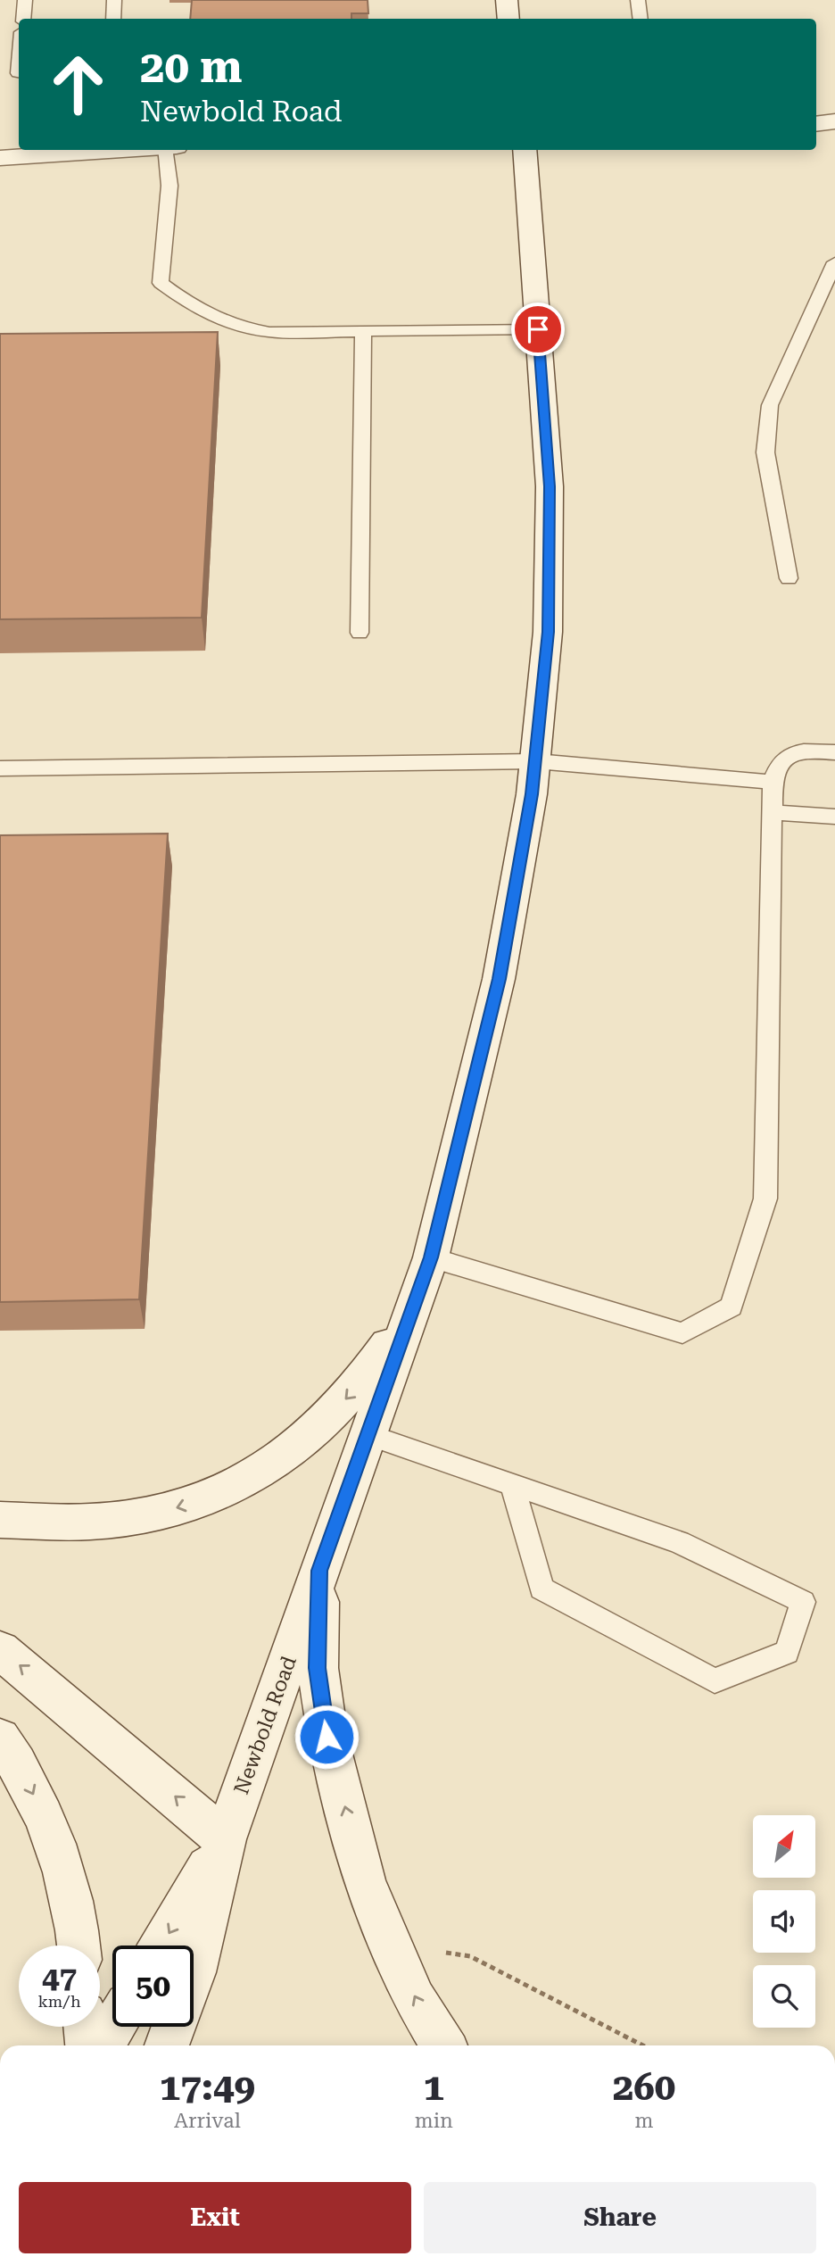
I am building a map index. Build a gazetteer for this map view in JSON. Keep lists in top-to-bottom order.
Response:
{
  "streets": {
    "main road": ["Newbold Road"]
  },
  "north": "top right",
  "page": {
    "turn": ["20 m", "Newbold Road"],
    "speed": "47 km/h",
    "limit": "50",
    "eta": [
      "17:49",
      "Arrival",
      "1",
      "min",
      "260",
      "m"
    ],
    "buttons": ["Exit", "Share"]
  }
}
